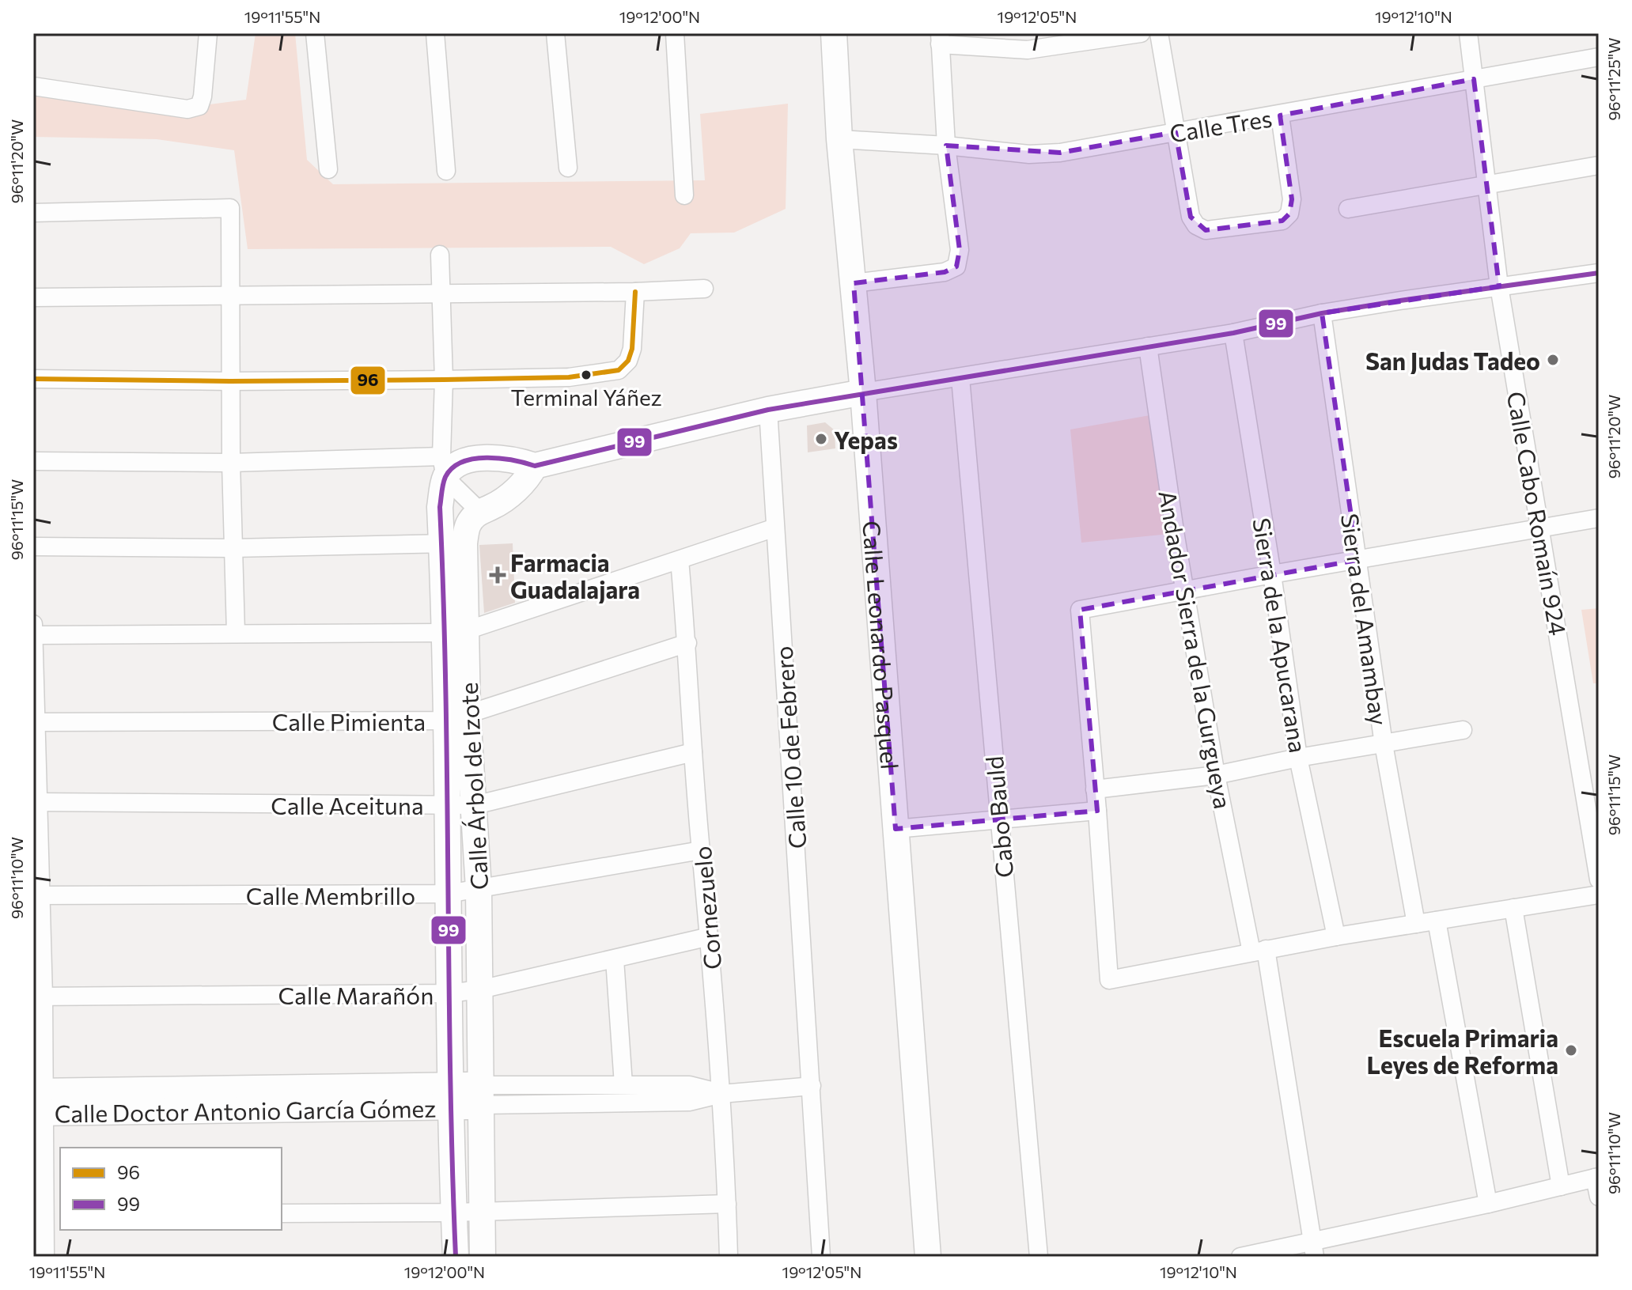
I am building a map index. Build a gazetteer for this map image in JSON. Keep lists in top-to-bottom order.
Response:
{
  "streets": {
    "street": [
      "Calle Tres",
      "Calle Cabo Romaín 924",
      "Sierra del Amambay",
      "Sierra de la Apucarana",
      "Calle Leonardo Pasquel",
      "Andador Sierra de la Gurgueya",
      "Calle Pimienta",
      "Calle 10 de Febrero",
      "Calle Árbol de Izote",
      "Calle Aceituna",
      "Cabo Bauld",
      "Calle Membrillo",
      "Cornezuelo",
      "Calle Marañón",
      "Calle Doctor Antonio García Gómez"
    ]
  },
  "crossings": [
    ["Calle Tres", "Calle Cabo Romaín 924"],
    ["Calle Tres", "Calle Leonardo Pasquel"],
    ["Calle Pimienta", "Calle Árbol de Izote"],
    ["Calle Pimienta", "Cornezuelo"],
    ["Calle 10 de Febrero", "Calle Doctor Antonio García Gómez"],
    ["Calle Árbol de Izote", "Calle Aceituna"],
    ["Calle Árbol de Izote", "Calle Membrillo"],
    ["Calle Árbol de Izote", "Calle Marañón"],
    ["Calle Árbol de Izote", "Calle Doctor Antonio García Gómez"],
    ["Calle Aceituna", "Cornezuelo"],
    ["Calle Membrillo", "Cornezuelo"],
    ["Cornezuelo", "Calle Marañón"],
    ["Cornezuelo", "Calle Doctor Antonio García Gómez"]
  ],
  "places": {
    "other": [
      "San Judas Tadeo",
      "Terminal Yáñez",
      "Yepas",
      "Escuela Primaria Leyes de Reforma"
    ],
    "health": ["Farmacia Guadalajara"]
  },
  "lines": ["transit line 99", "transit line 96"],
  "legend": ["96", "99"],
  "coordinates": [
    "19°11'55\"N",
    "19°12'00\"N",
    "19°12'05\"N",
    "19°12'10\"N",
    "96°11'25\"W",
    "96°11'20\"W",
    "96°11'15\"W",
    "96°11'10\"W"
  ]
}
